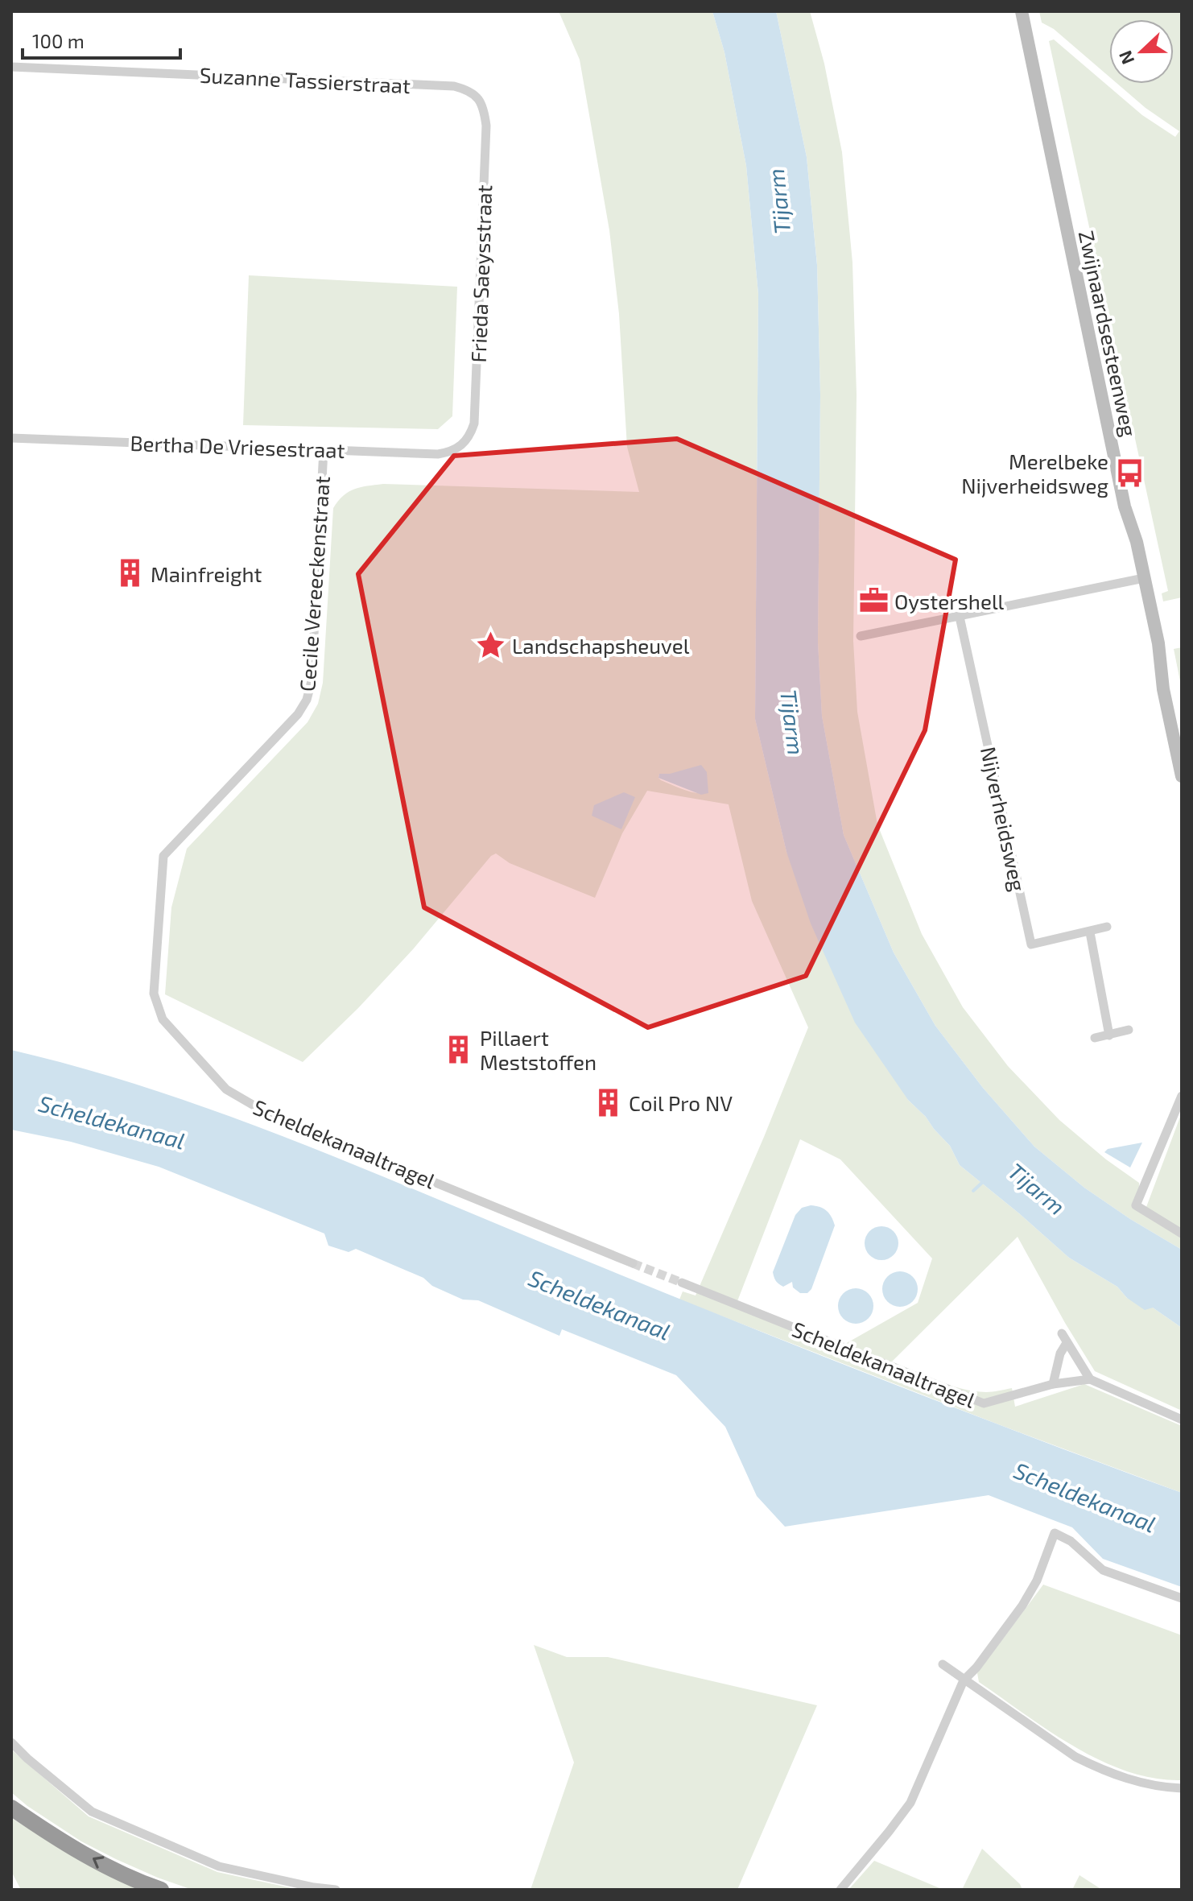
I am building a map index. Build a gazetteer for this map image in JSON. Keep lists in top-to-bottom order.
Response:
{
  "streets": {
    "main road": ["Zwijnaardsesteenweg"],
    "street": [
      "Suzanne Tassierstraat",
      "Frieda Saeysstraat",
      "Bertha De Vriesestraat",
      "Cecile Vereeckenstraat",
      "Nijverheidsweg",
      "Scheldekanaaltragel"
    ]
  },
  "crossings": [
    ["Suzanne Tassierstraat", "Frieda Saeysstraat"],
    ["Frieda Saeysstraat", "Bertha De Vriesestraat"],
    ["Bertha De Vriesestraat", "Cecile Vereeckenstraat"],
    ["Cecile Vereeckenstraat", "Scheldekanaaltragel"]
  ],
  "water": ["Tijarm", "Scheldekanaal"],
  "places": {
    "bus stop": ["Merelbeke Nijverheidsweg"],
    "building": ["Mainfreight", "Pillaert Meststoffen", "Coil Pro NV"],
    "office": ["Oystershell"],
    "place": ["Landschapsheuvel"]
  },
  "scale_bar": "100 m",
  "north": "left"
}
